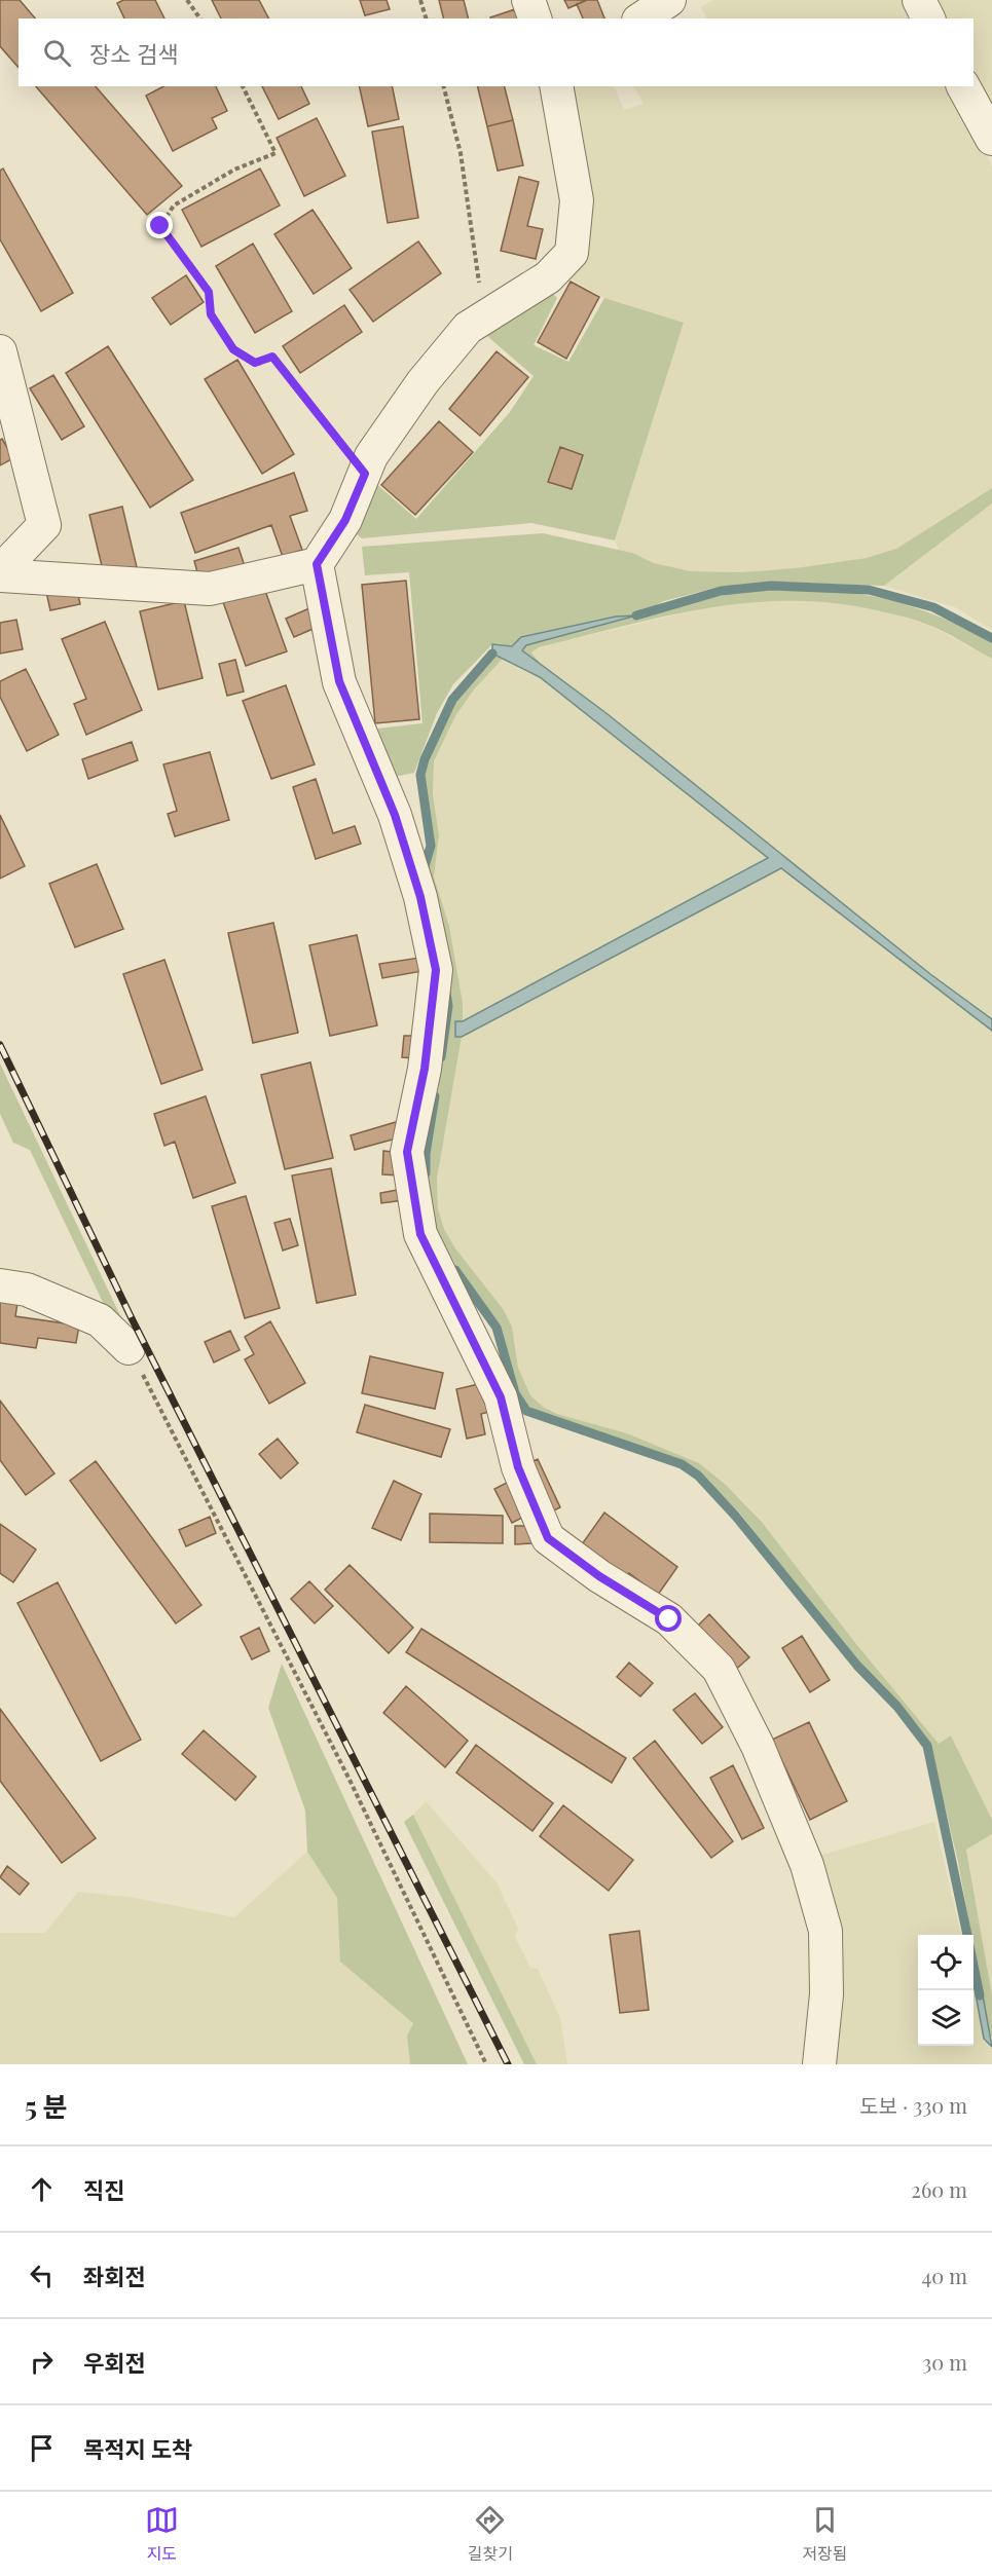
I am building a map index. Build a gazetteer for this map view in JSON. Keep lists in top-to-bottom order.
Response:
{
  "page": {
    "search": "장소 검색",
    "heading": ["5 분", "도보 · 330 m"],
    "list": [
      ["직진", "260 m"],
      ["좌회전", "40 m"],
      ["우회전", "30 m"],
      "목적지 도착"
    ],
    "nav": ["지도", "길찾기", "저장됨"]
  }
}
